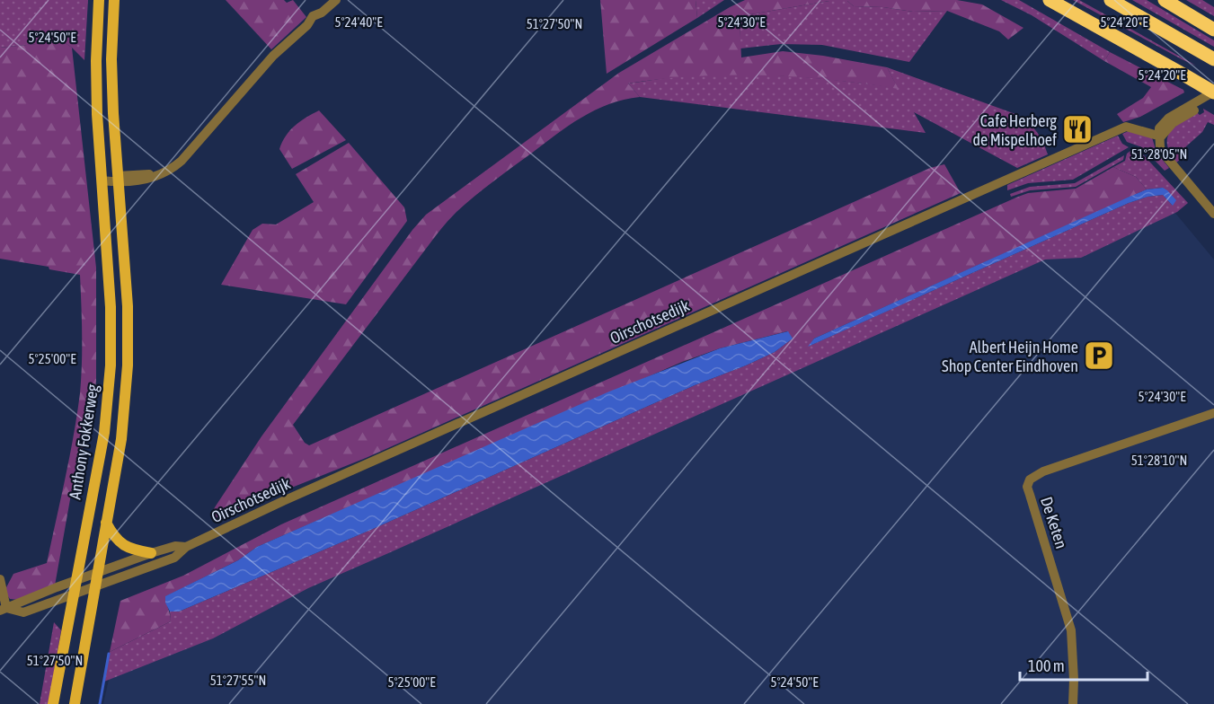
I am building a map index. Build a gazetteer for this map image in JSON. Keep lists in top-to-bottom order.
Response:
{
  "streets": {
    "main road": ["Anthony Fokkerweg"],
    "street": ["Oirschotsedijk", "De Keten"]
  },
  "crossings": [
    ["Oirschotsedijk", "Anthony Fokkerweg"]
  ],
  "places": {
    "restaurant": ["Cafe Herberg de Mispelhoef"],
    "parking": ["Albert Heijn Home Shop Center Eindhoven"]
  },
  "scale_bar": "100 m",
  "coordinates": [
    "5°24'40\"E",
    "5°24'30\"E",
    "5°24'20\"E",
    "51°27'50\"N",
    "5°24'50\"E",
    "51°28'05\"N",
    "5°25'00\"E",
    "51°28'10\"N",
    "51°27'55\"N"
  ]
}
